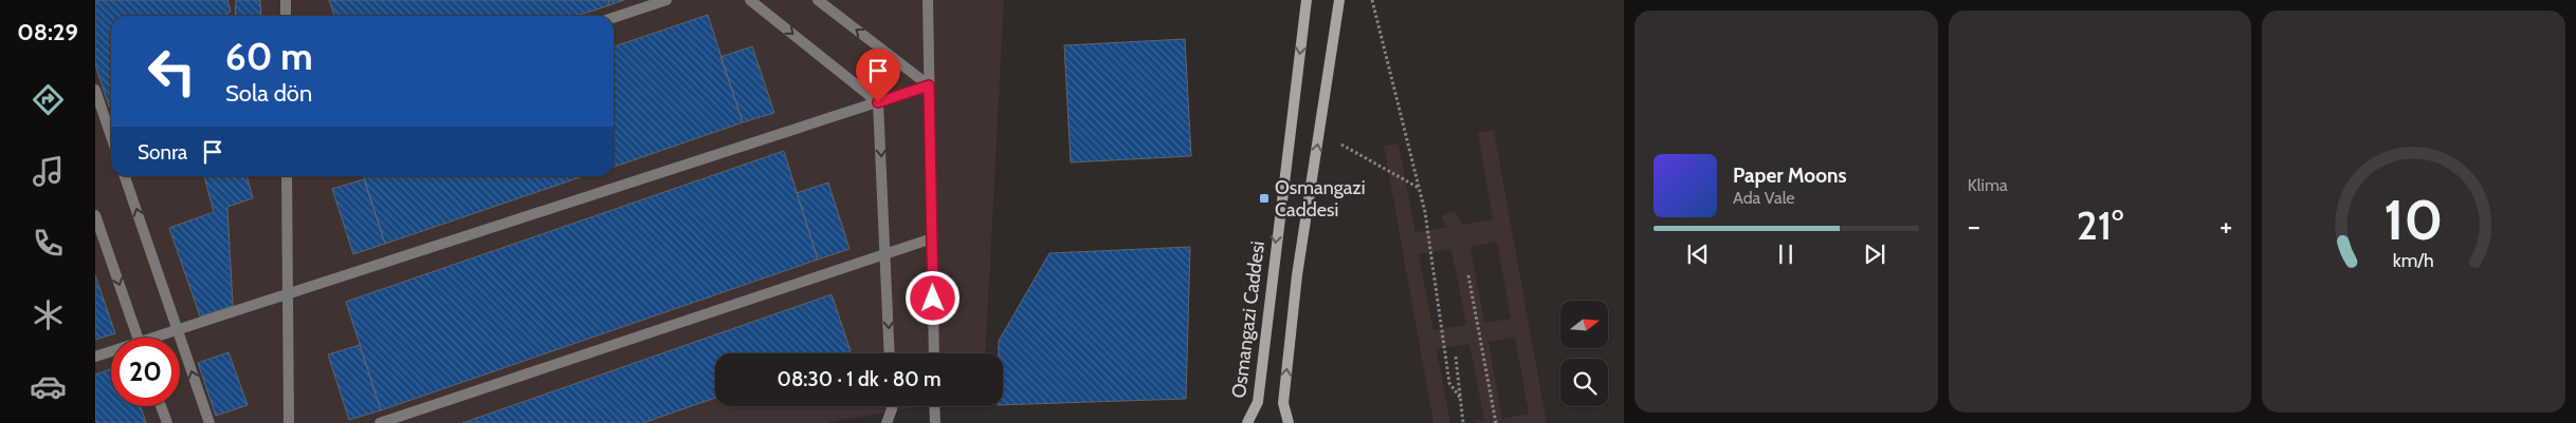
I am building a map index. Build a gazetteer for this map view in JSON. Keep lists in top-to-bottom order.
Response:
{
  "streets": {
    "main road": ["Osmangazi Caddesi"]
  },
  "places": {
    "transit": ["Osmangazi̇ Caddesi̇"]
  },
  "north": "right",
  "page": {
    "tabs": "08:29",
    "tile": "Klima",
    "turn": ["60 m", "Sola dön"],
    "then": "Sonra",
    "song": ["Paper Moons", "Ada Vale"],
    "heat": ["−", "21°", "+"],
    "limit": "20",
    "trip": "08:30 · 1 dk · 80 m",
    "gauge": ["10", "km/h"]
  }
}
